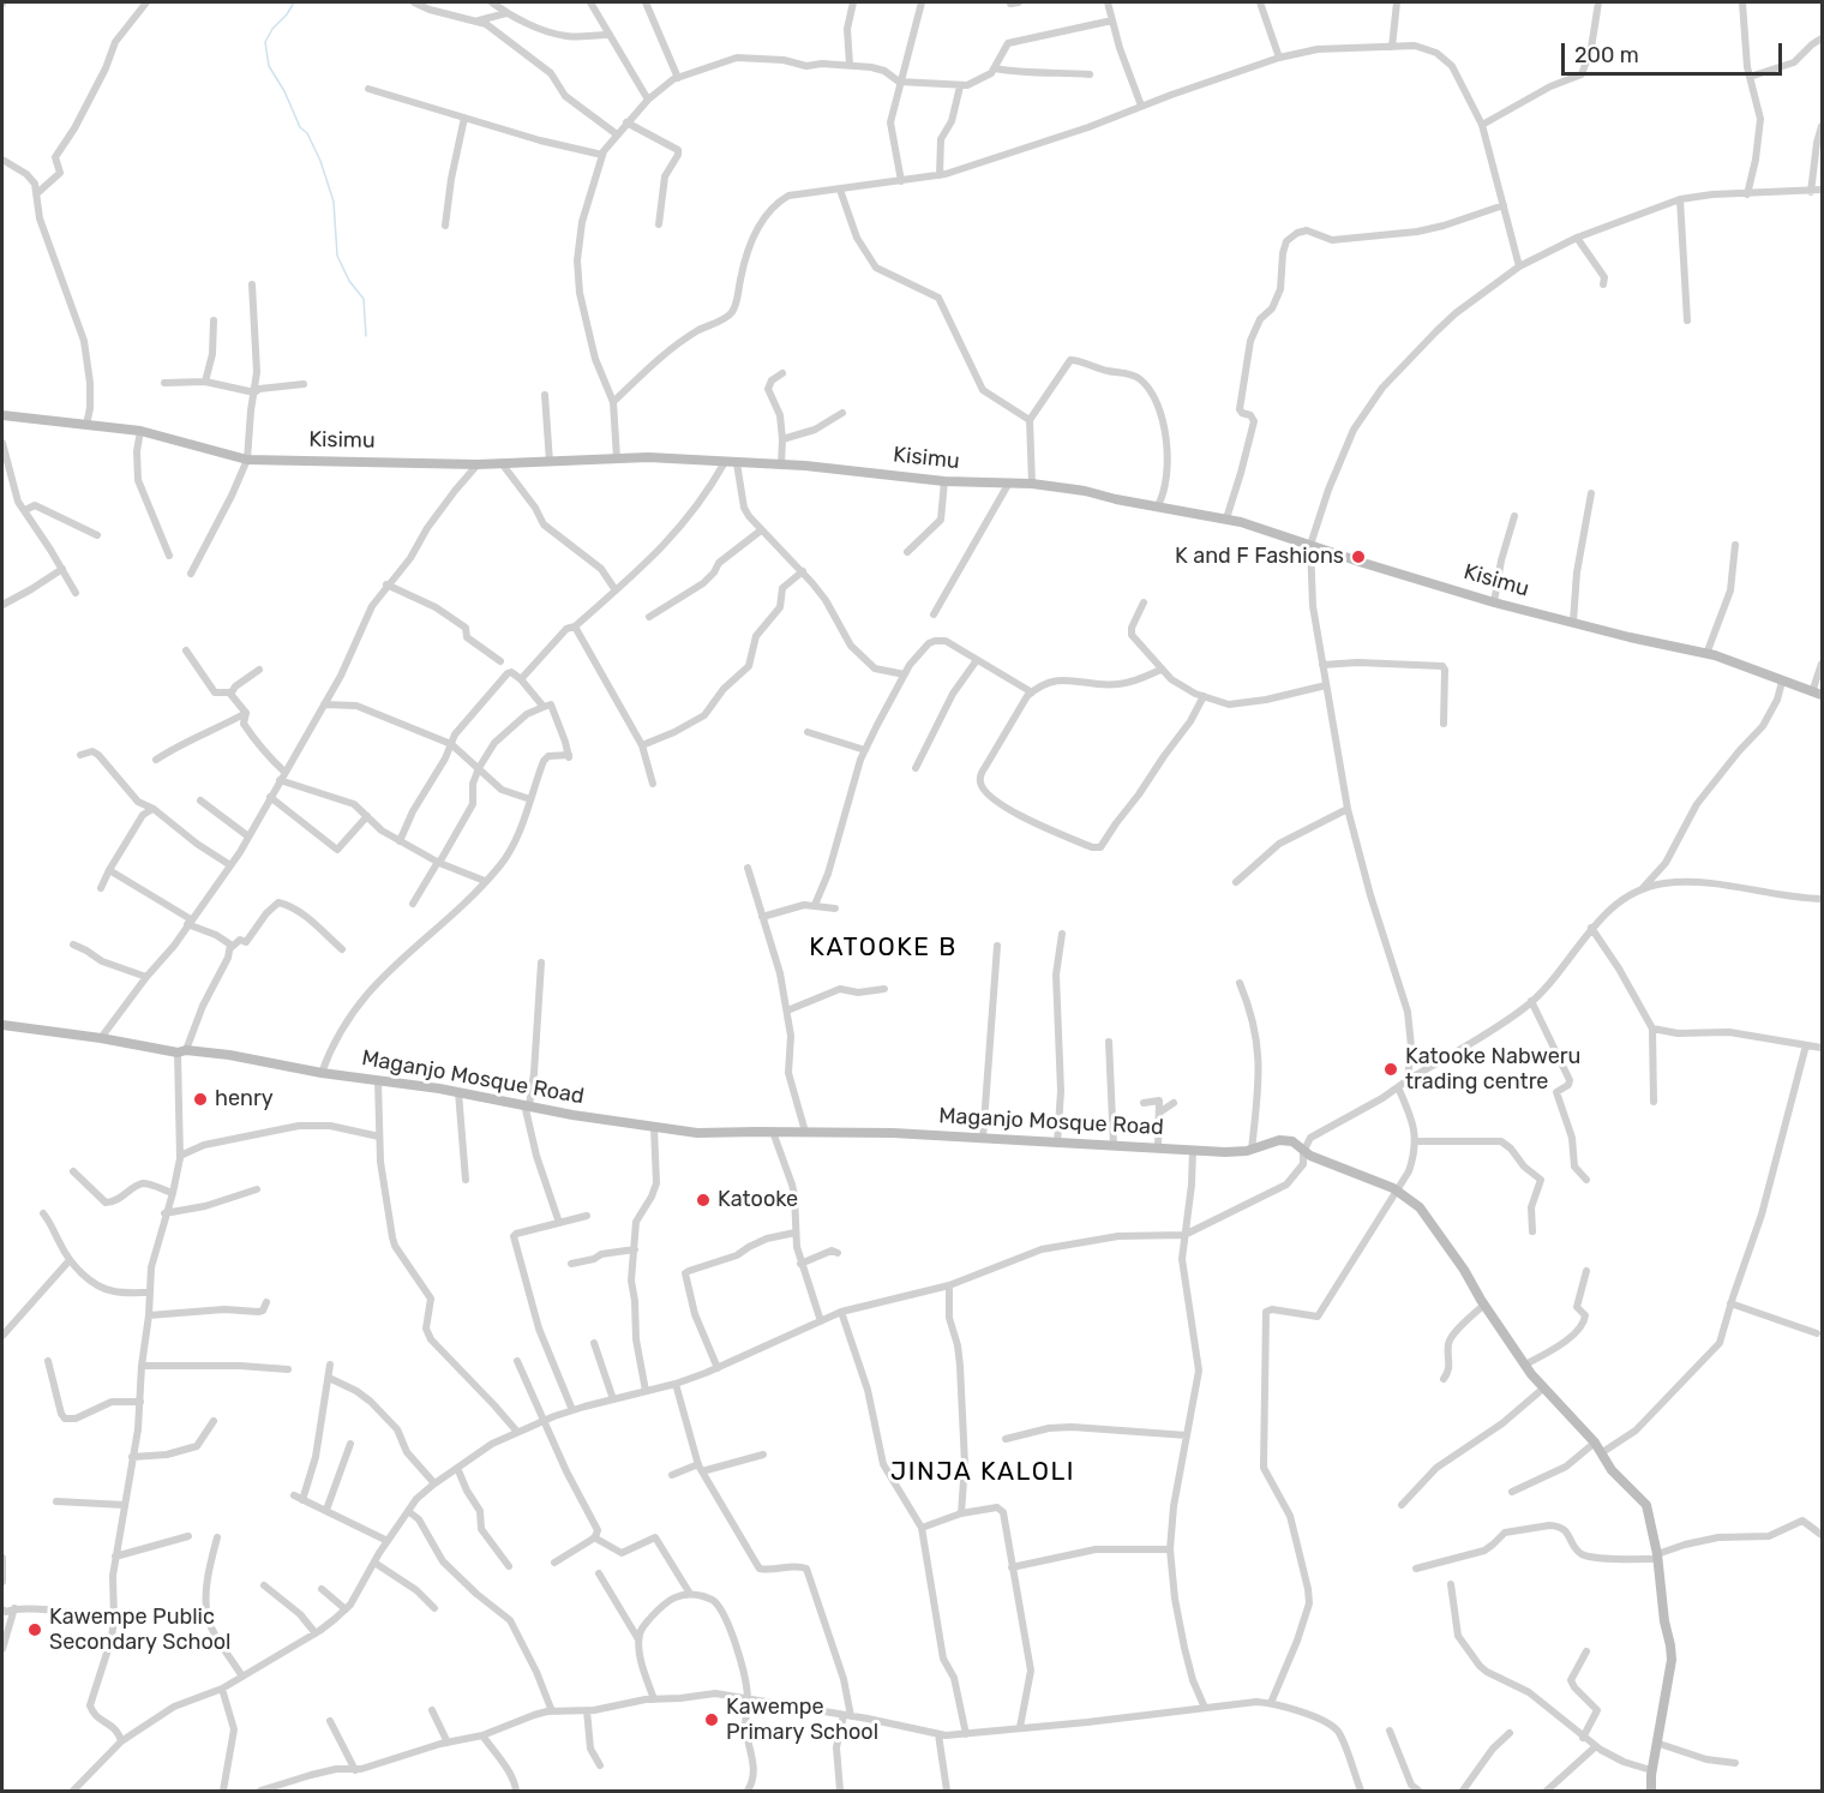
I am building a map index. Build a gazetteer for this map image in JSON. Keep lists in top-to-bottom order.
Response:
{
  "streets": {
    "street": ["Kisimu", "Maganjo Mosque Road"]
  },
  "districts": ["KATOOKE B", "JINJA KALOLI"],
  "places": [
    "K and F Fashions",
    "Katooke Nabweru trading centre",
    "henry",
    "Katooke",
    "Kawempe Public Secondary School",
    "Kawempe Primary School"
  ],
  "scale_bar": "200 m"
}
